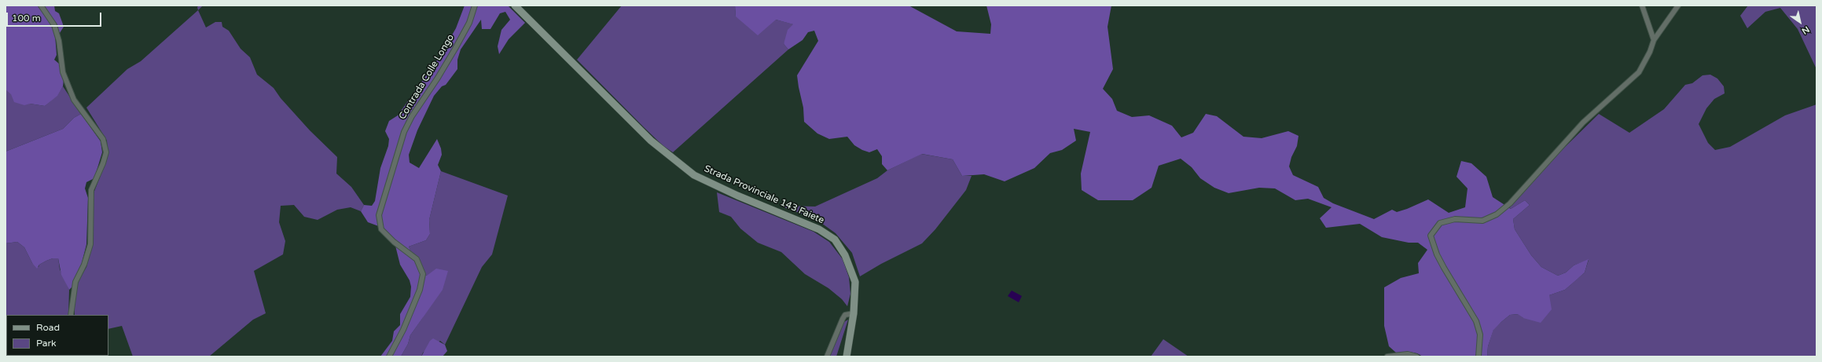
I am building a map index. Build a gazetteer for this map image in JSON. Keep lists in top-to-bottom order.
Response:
{
  "streets": {
    "main road": ["Strada Provinciale 143 Faiete"],
    "street": ["Contrada Colle Longo"]
  },
  "legend": ["Road", "Park"],
  "scale_bar": "100 m",
  "north": "bottom right"
}
